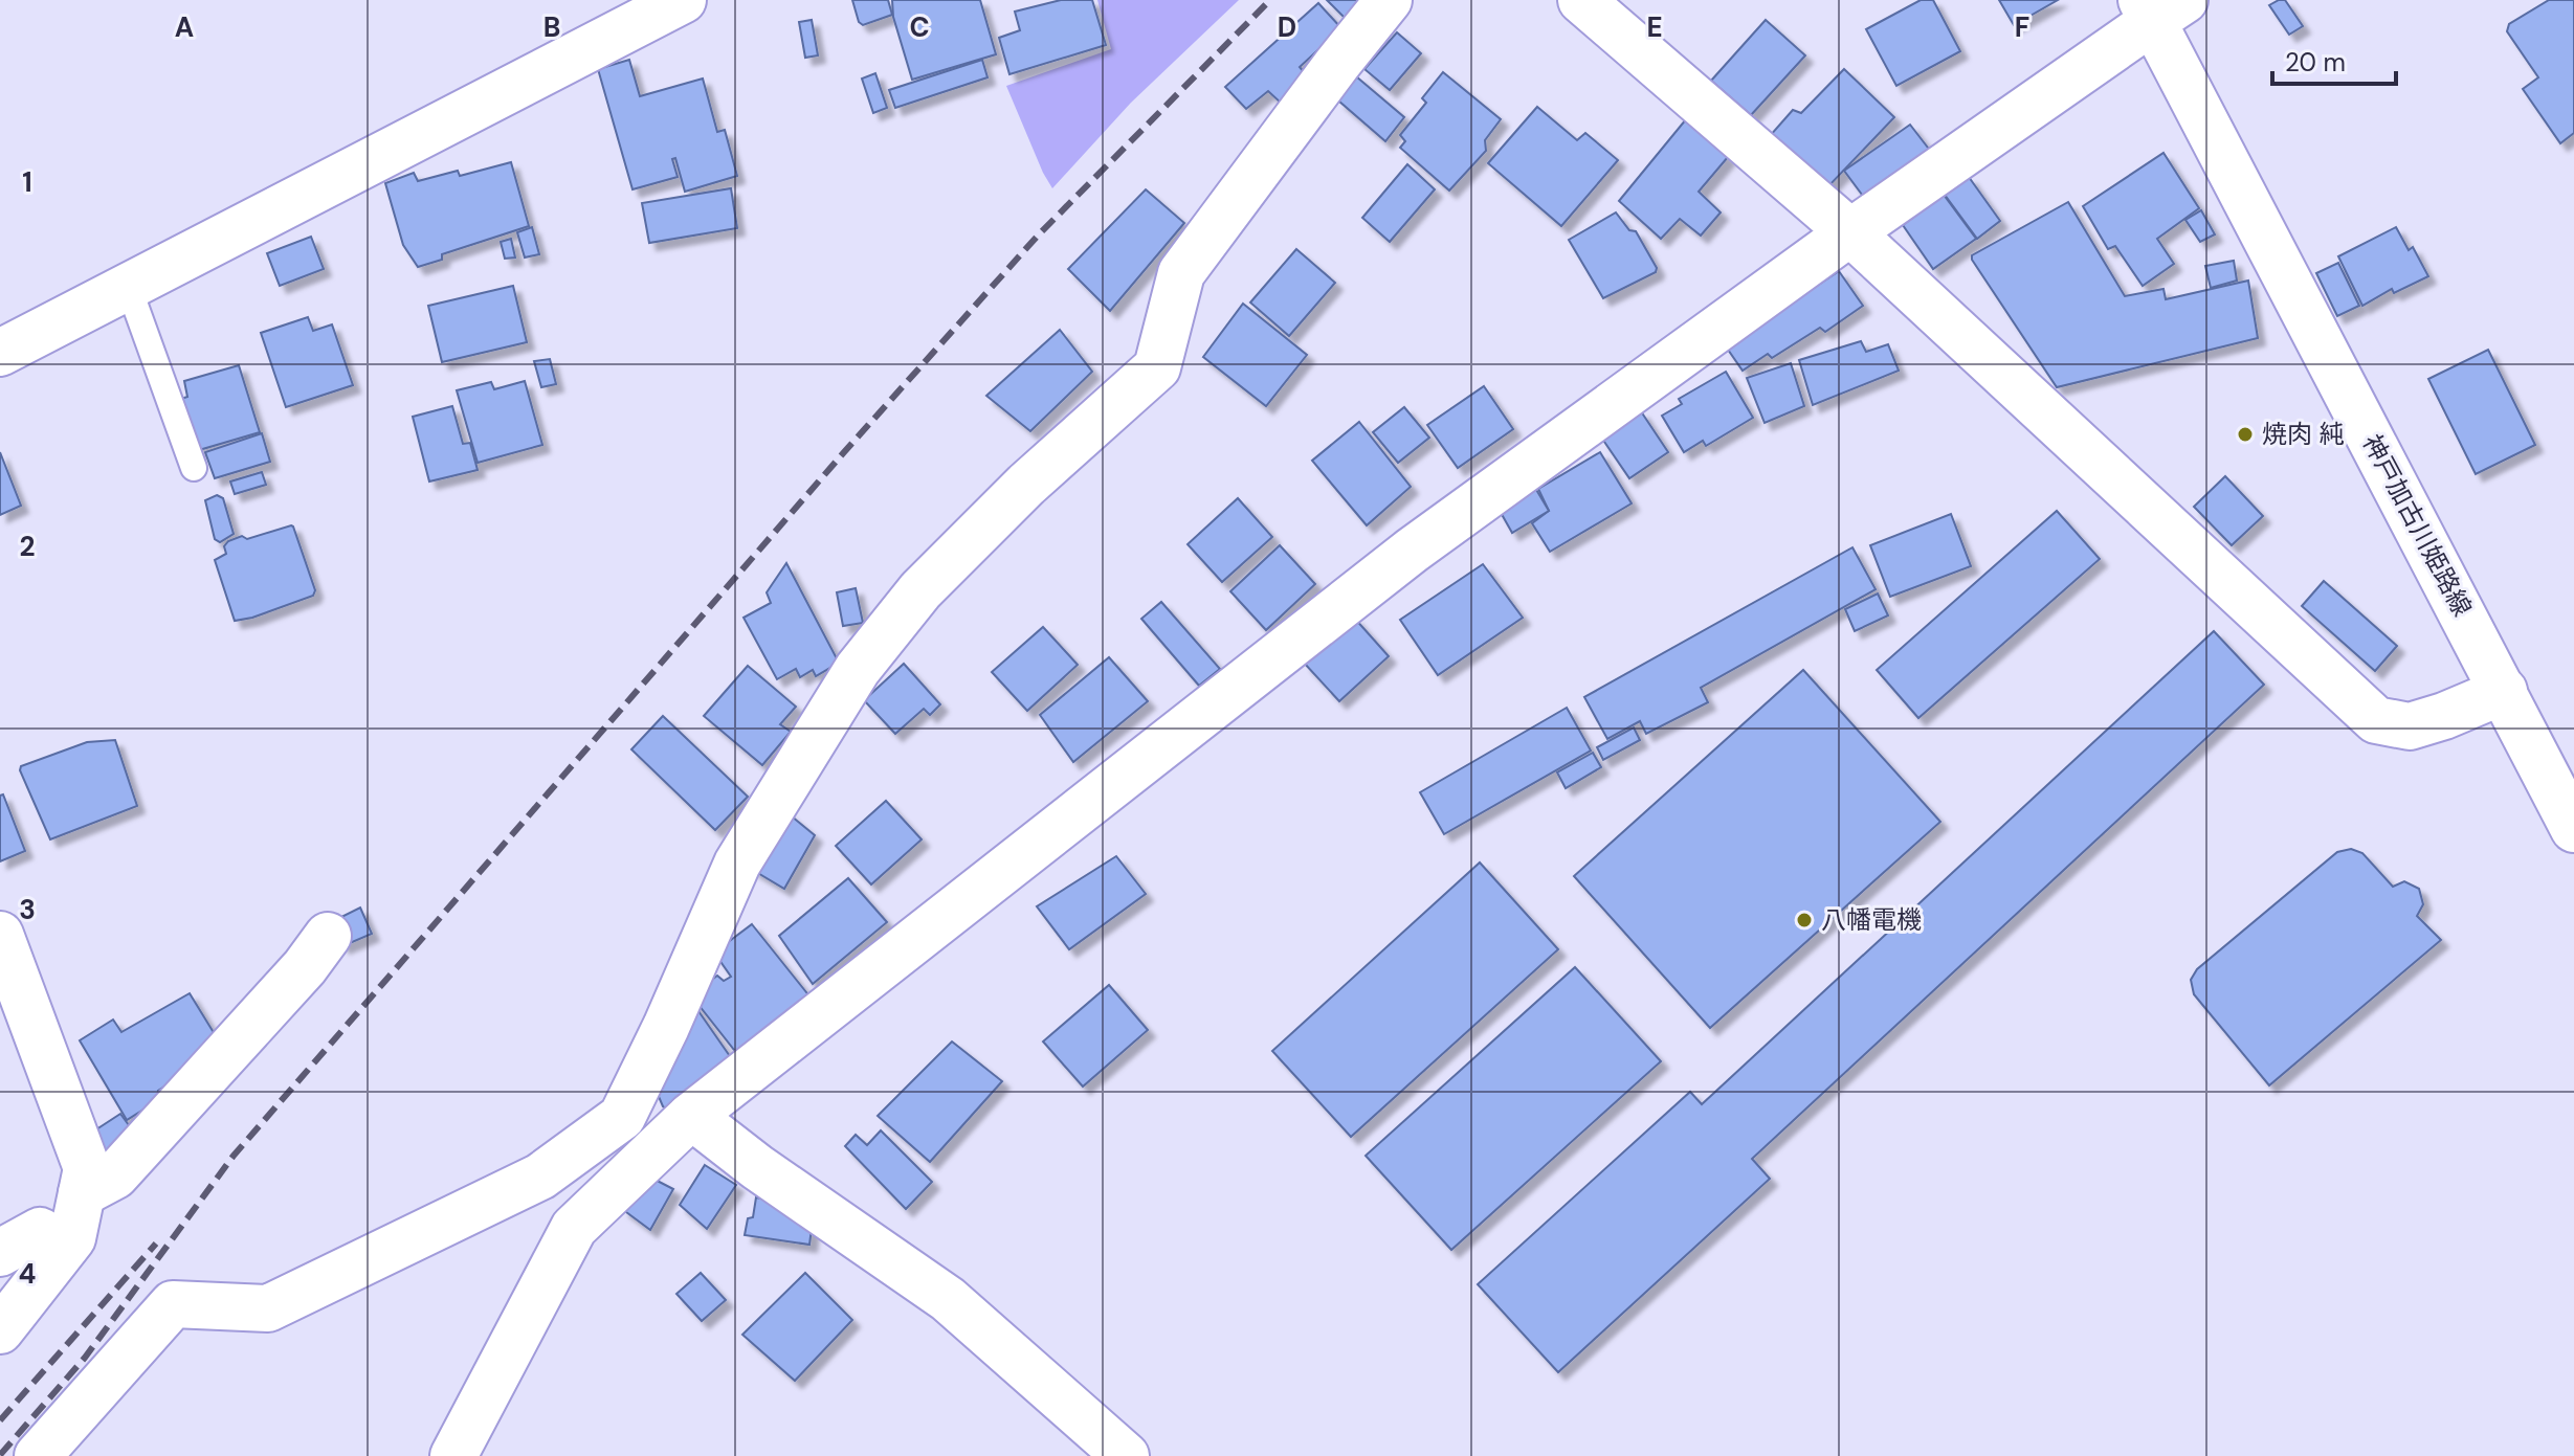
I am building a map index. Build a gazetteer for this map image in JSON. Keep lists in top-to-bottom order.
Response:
{
  "streets": {
    "street": ["神戸加古川姫路線"]
  },
  "places": ["焼肉 純", "八幡電機"],
  "scale_bar": "20 m",
  "grid": {
    "columns": [
      "A",
      "B",
      "C",
      "D",
      "E",
      "F"
    ],
    "rows": [
      "1",
      "2",
      "3",
      "4"
    ]
  }
}
